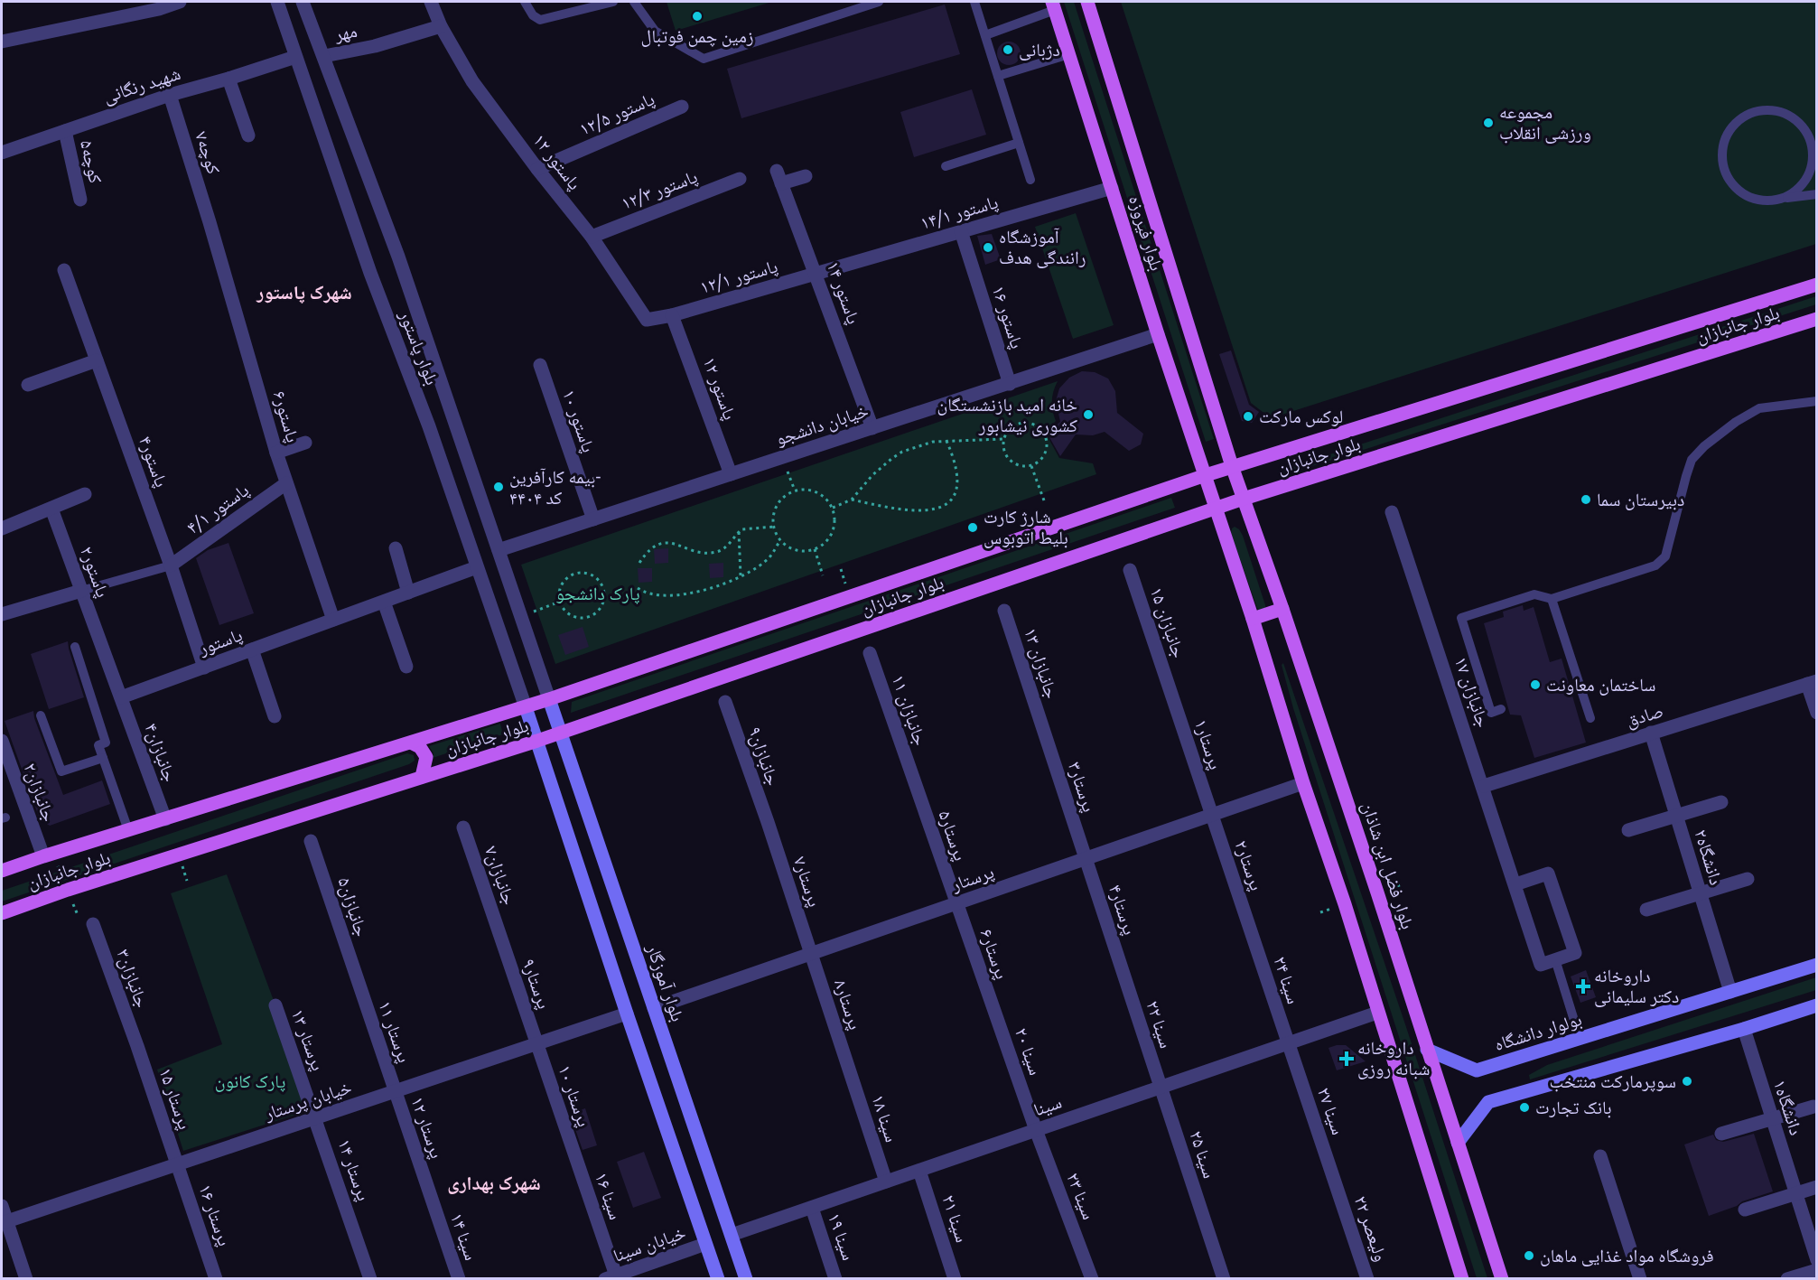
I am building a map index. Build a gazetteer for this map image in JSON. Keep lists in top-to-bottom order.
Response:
{
  "streets": {
    "main road": [
      "بلوار فیروزه",
      "بلوار جانبازان",
      "بلوار فضل ابن شاذان",
      "بلوار آموزگار",
      "بولوار دانشگاه"
    ],
    "street": [
      "مهر",
      "شهید رنگانی",
      "پاستور ۱۲/۵",
      "کوچه۷",
      "کوچه۵",
      "۱۲ پاستور",
      "پاستور ۱۲/۳",
      "پاستور ۱۴/۱",
      "پاستور ۱۲/۱",
      "پاستور ۱۴",
      "پاستور ۱۶",
      "بلوار پاستور",
      "پاستور ۱۲",
      "پاستور۶",
      "پاستور ۱۰",
      "خیابان دانشجو",
      "پاستور۴",
      "پاستور ۴/۱",
      "پاستور۲",
      "جانبازان ۱۵",
      "پاستور",
      "جانبازان ۱۳",
      "جانبازان ۱۷",
      "جانبازان ۱۱",
      "صادق",
      "پرستار۱",
      "جانبازان۴",
      "جانبازان۹",
      "پرستار۳",
      "جانبازان۲",
      "پرستار۵",
      "دانشگاه۲",
      "پرستار۲",
      "جانبازان۷",
      "پرستار",
      "پرستار۷",
      "جانبازان۵",
      "پرستار۴",
      "پرستار۶",
      "جانبازان۳",
      "سینا ۲۴",
      "پرستار۹",
      "پرستار۸",
      "سینا ۲۲",
      "پرستار ۱۱",
      "پرستار ۱۳",
      "سینا ۲۰",
      "پرستار ۱۰",
      "پرستار ۱۵",
      "خیابان پرستار",
      "سینا",
      "دانشگاه۱",
      "سینا ۲۷",
      "سینا ۱۸",
      "پرستار ۱۲",
      "سینا ۲۵",
      "پرستار ۱۴",
      "سینا ۱۶",
      "سینا ۲۳",
      "پرستار ۱۶",
      "سینا ۲۱",
      "ولیعصر ۲۲",
      "سینا ۱۴",
      "سینا ۱۹",
      "خیابان سینا"
    ]
  },
  "crossings": [
    ["مهر", "۱۲ پاستور"],
    ["مهر", "بلوار پاستور"],
    ["شهید رنگانی", "کوچه۷"],
    ["شهید رنگانی", "کوچه۵"],
    ["شهید رنگانی", "بلوار پاستور"],
    ["پاستور ۱۲/۵", "۱۲ پاستور"],
    ["کوچه۷", "پاستور۶"],
    ["۱۲ پاستور", "پاستور ۱۲/۳"],
    ["۱۲ پاستور", "پاستور ۱۲/۱"],
    ["۱۲ پاستور", "پاستور ۱۲"],
    ["پاستور ۱۴/۱", "بلوار فیروزه"],
    ["پاستور ۱۴/۱", "پاستور ۱۲/۱"],
    ["پاستور ۱۴/۱", "پاستور ۱۴"],
    ["پاستور ۱۴/۱", "پاستور ۱۶"],
    ["بلوار فیروزه", "بلوار جانبازان"],
    ["بلوار فیروزه", "خیابان دانشجو"],
    ["بلوار فیروزه", "بلوار فضل ابن شاذان"],
    ["پاستور ۱۲/۱", "پاستور ۱۴"],
    ["پاستور ۱۲/۱", "پاستور ۱۲"],
    ["پاستور ۱۴", "خیابان دانشجو"],
    ["پاستور ۱۶", "خیابان دانشجو"],
    ["بلوار جانبازان", "بلوار پاستور"],
    ["بلوار جانبازان", "جانبازان۴"],
    ["بلوار جانبازان", "جانبازان۲"],
    ["بلوار جانبازان", "بلوار فضل ابن شاذان"],
    ["بلوار جانبازان", "بلوار آموزگار"],
    ["بلوار پاستور", "خیابان دانشجو"],
    ["بلوار پاستور", "پاستور"],
    ["بلوار پاستور", "بلوار آموزگار"],
    ["پاستور ۱۲", "خیابان دانشجو"],
    ["پاستور۶", "پاستور ۴/۱"],
    ["پاستور۶", "پاستور"],
    ["پاستور ۱۰", "خیابان دانشجو"],
    ["پاستور۴", "پاستور ۴/۱"],
    ["پاستور۴", "پاستور"],
    ["پاستور۲", "پاستور"],
    ["پاستور۲", "جانبازان۴"],
    ["جانبازان ۱۵", "پرستار۱"],
    ["پاستور", "جانبازان۴"],
    ["جانبازان ۱۳", "پرستار۳"],
    ["جانبازان ۱۷", "صادق"],
    ["جانبازان ۱۱", "پرستار۵"],
    ["صادق", "دانشگاه۲"],
    ["پرستار۱", "پرستار۲"],
    ["پرستار۱", "پرستار"],
    ["جانبازان۹", "پرستار۷"],
    ["پرستار۳", "پرستار"],
    ["پرستار۳", "پرستار۴"],
    ["پرستار۵", "پرستار"],
    ["پرستار۵", "پرستار۶"],
    ["دانشگاه۲", "بولوار دانشگاه"],
    ["پرستار۲", "پرستار"],
    ["پرستار۲", "سینا ۲۴"],
    ["بلوار فضل ابن شاذان", "بولوار دانشگاه"],
    ["جانبازان۷", "پرستار۹"],
    ["پرستار", "پرستار۷"],
    ["پرستار", "پرستار۴"],
    ["پرستار", "پرستار۶"],
    ["پرستار", "بلوار آموزگار"],
    ["پرستار", "پرستار۸"],
    ["پرستار۷", "پرستار۸"],
    ["جانبازان۵", "پرستار ۱۱"],
    ["پرستار۴", "سینا ۲۲"],
    ["پرستار۶", "سینا ۲۰"],
    ["جانبازان۳", "پرستار ۱۵"],
    ["سینا ۲۴", "سینا"],
    ["سینا ۲۴", "سینا ۲۷"],
    ["بلوار آموزگار", "سینا"],
    ["پرستار۹", "پرستار ۱۰"],
    ["پرستار۹", "خیابان پرستار"],
    ["پرستار۸", "سینا ۱۸"],
    ["سینا ۲۲", "سینا"],
    ["سینا ۲۲", "سینا ۲۵"],
    ["پرستار ۱۱", "خیابان پرستار"],
    ["پرستار ۱۱", "پرستار ۱۲"],
    ["پرستار ۱۳", "خیابان پرستار"],
    ["پرستار ۱۳", "پرستار ۱۴"],
    ["سینا ۲۰", "سینا"],
    ["سینا ۲۰", "سینا ۲۳"],
    ["پرستار ۱۰", "خیابان پرستار"],
    ["پرستار ۱۰", "سینا ۱۶"],
    ["پرستار ۱۵", "خیابان پرستار"],
    ["پرستار ۱۵", "پرستار ۱۶"],
    ["خیابان پرستار", "پرستار ۱۲"],
    ["خیابان پرستار", "پرستار ۱۴"],
    ["خیابان پرستار", "پرستار ۱۶"],
    ["سینا", "سینا ۲۷"],
    ["سینا", "سینا ۱۸"],
    ["سینا", "سینا ۲۵"],
    ["سینا", "سینا ۲۳"],
    ["سینا", "سینا ۲۱"],
    ["سینا", "سینا ۱۹"],
    ["سینا ۲۷", "ولیعصر ۲۲"],
    ["پرستار ۱۲", "سینا ۱۴"],
    ["سینا ۱۶", "خیابان سینا"]
  ],
  "districts": ["شهرک پاستور", "شهرک بهداری"],
  "parks": ["پارک دانشجو", "پارک کانون"],
  "places": {
    "other": [
      "زمین چمن فوتبال",
      "دژبانی",
      "مجموعه ورزشی انقلاب",
      "آموزشگاه رانندگی هدف",
      "خانه امید بازنشستگان کشوری نیشابور",
      "لوکس مارکت",
      "بیمه کارآفرین- کد ۴۴۰۴",
      "دبیرستان سما",
      "شارژ کارت بلیط اتوبوس",
      "ساختمان معاونت",
      "سوپرمارکت منتخب",
      "بانک تجارت",
      "فروشگاه مواد غذایی ماهان"
    ],
    "health": ["داروخانه دکتر سلیمانی", "داروخانه شبانه روزی"]
  }
}
